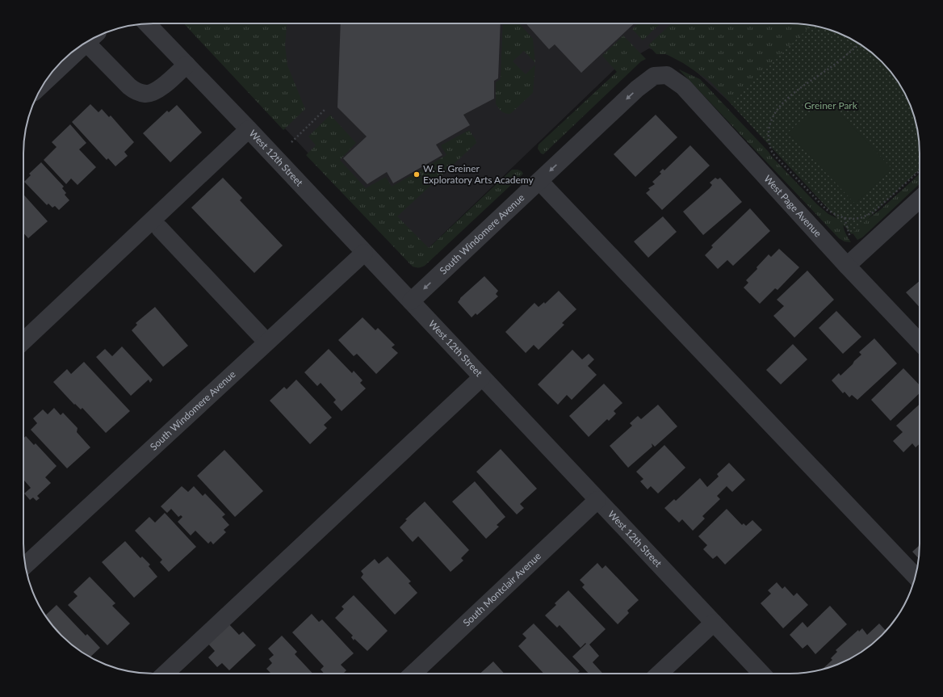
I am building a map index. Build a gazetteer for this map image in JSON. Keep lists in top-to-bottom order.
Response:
{
  "streets": {
    "street": [
      "West 12th Street",
      "West Page Avenue",
      "South Windomere Avenue",
      "South Montclair Avenue"
    ]
  },
  "crossings": [
    ["West 12th Street", "South Windomere Avenue"],
    ["West 12th Street", "South Montclair Avenue"],
    ["West Page Avenue", "South Windomere Avenue"]
  ],
  "one_way": ["South Windomere Avenue"],
  "parks": ["Greiner Park"],
  "places": ["W. E. Greiner Exploratory Arts Academy"]
}
